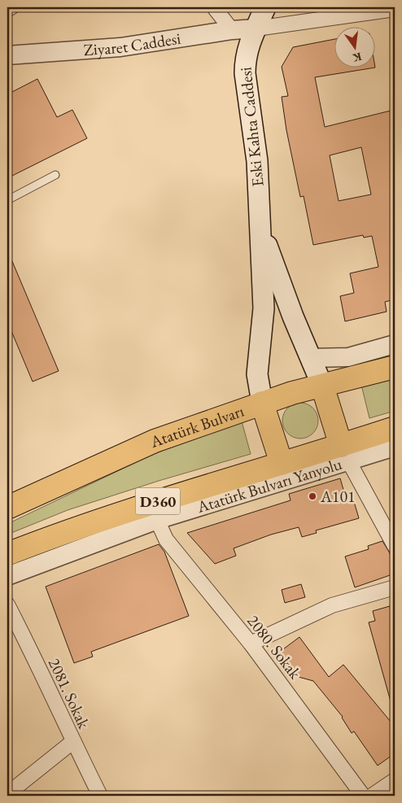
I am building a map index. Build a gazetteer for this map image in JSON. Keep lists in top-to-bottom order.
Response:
{
  "streets": {
    "highway": ["Atatürk Bulvarı", "D360"],
    "main road": ["Eski Kahta Caddesi"],
    "street": [
      "Ziyaret Caddesi",
      "Atatürk Bulvarı Yanyolu",
      "2080. Sokak",
      "2081. Sokak"
    ]
  },
  "crossings": [
    ["Ziyaret Caddesi", "Eski Kahta Caddesi"],
    ["Eski Kahta Caddesi", "Atatürk Bulvarı"],
    ["Atatürk Bulvarı Yanyolu", "D360"],
    ["Atatürk Bulvarı Yanyolu", "2080. Sokak"]
  ],
  "places": ["A101"],
  "north": "bottom"
}
